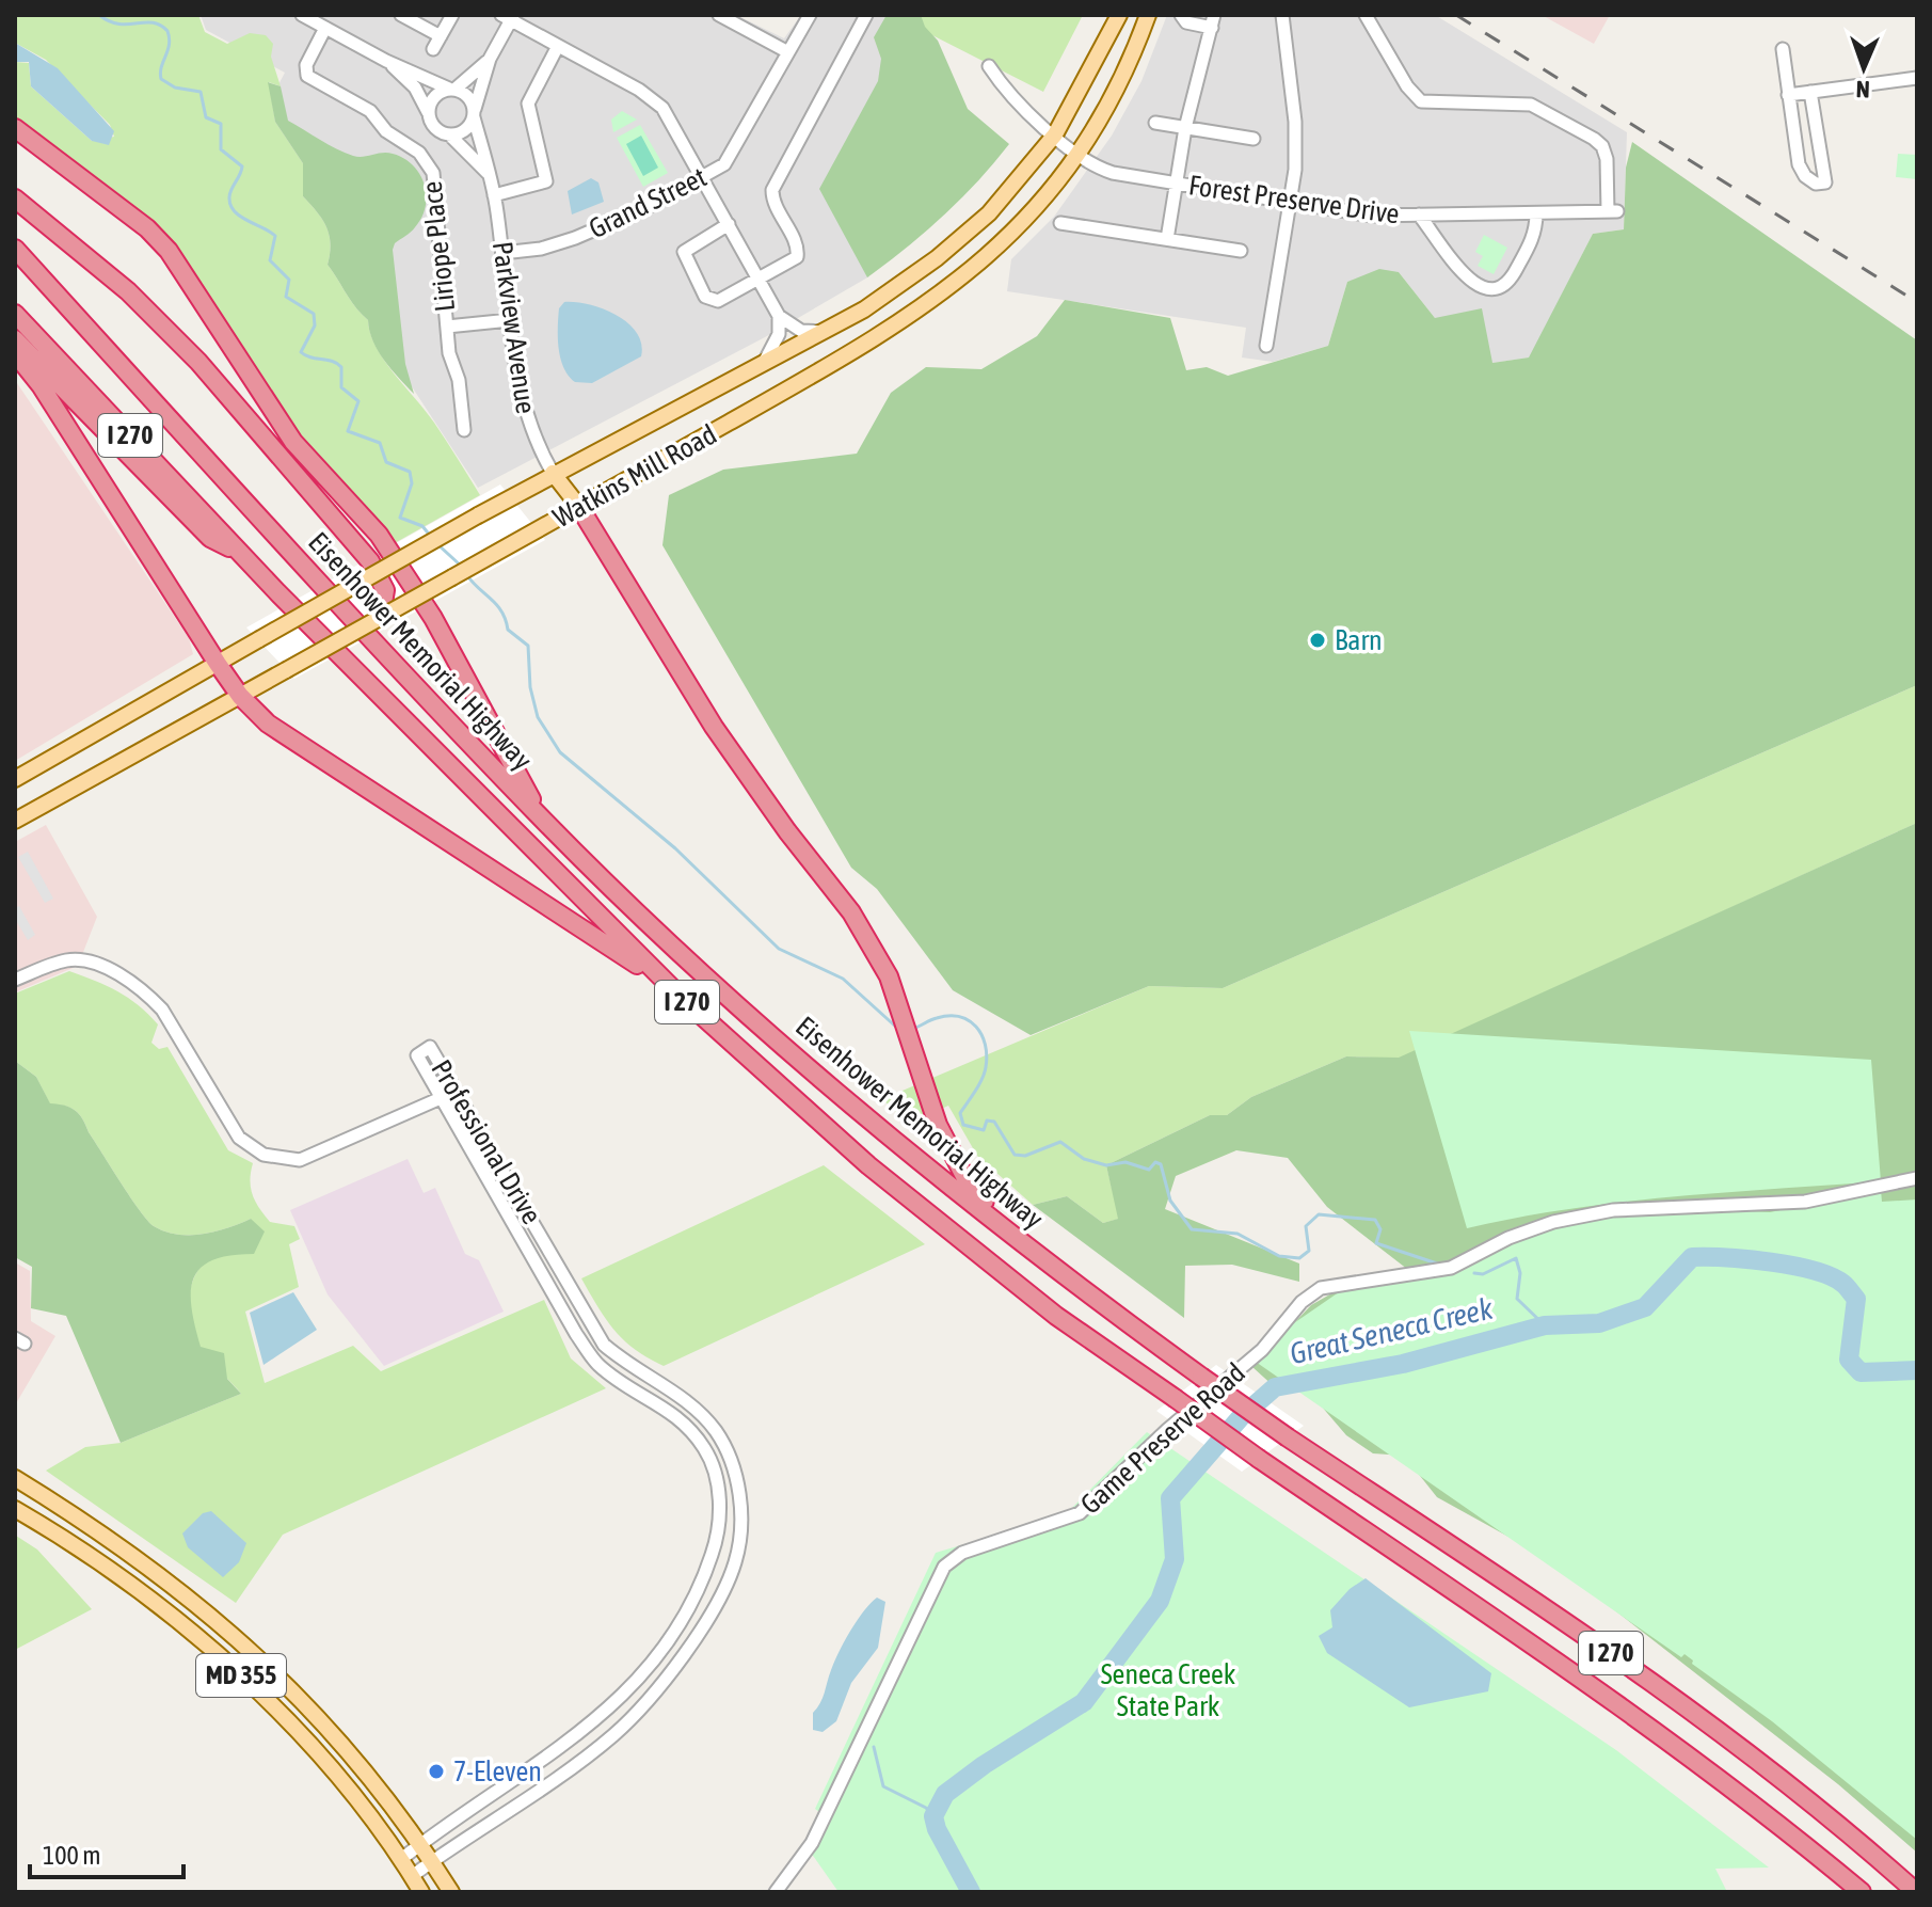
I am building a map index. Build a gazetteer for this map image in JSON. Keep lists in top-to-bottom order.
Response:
{
  "streets": {
    "highway": ["I 270", "Eisenhower Memorial Highway"],
    "main road": ["Watkins Mill Road", "MD 355"],
    "street": [
      "Forest Preserve Drive",
      "Grand Street",
      "Liriope Place",
      "Parkview Avenue",
      "Professional Drive",
      "Game Preserve Road"
    ]
  },
  "crossings": [
    ["Forest Preserve Drive", "Watkins Mill Road"],
    ["Grand Street", "Parkview Avenue"],
    ["Parkview Avenue", "Watkins Mill Road"],
    ["Professional Drive", "MD 355"]
  ],
  "water": ["Great Seneca Creek"],
  "parks": ["Seneca Creek State Park"],
  "places": ["Barn", "7-Eleven"],
  "scale_bar": "100 m",
  "north": "bottom"
}
